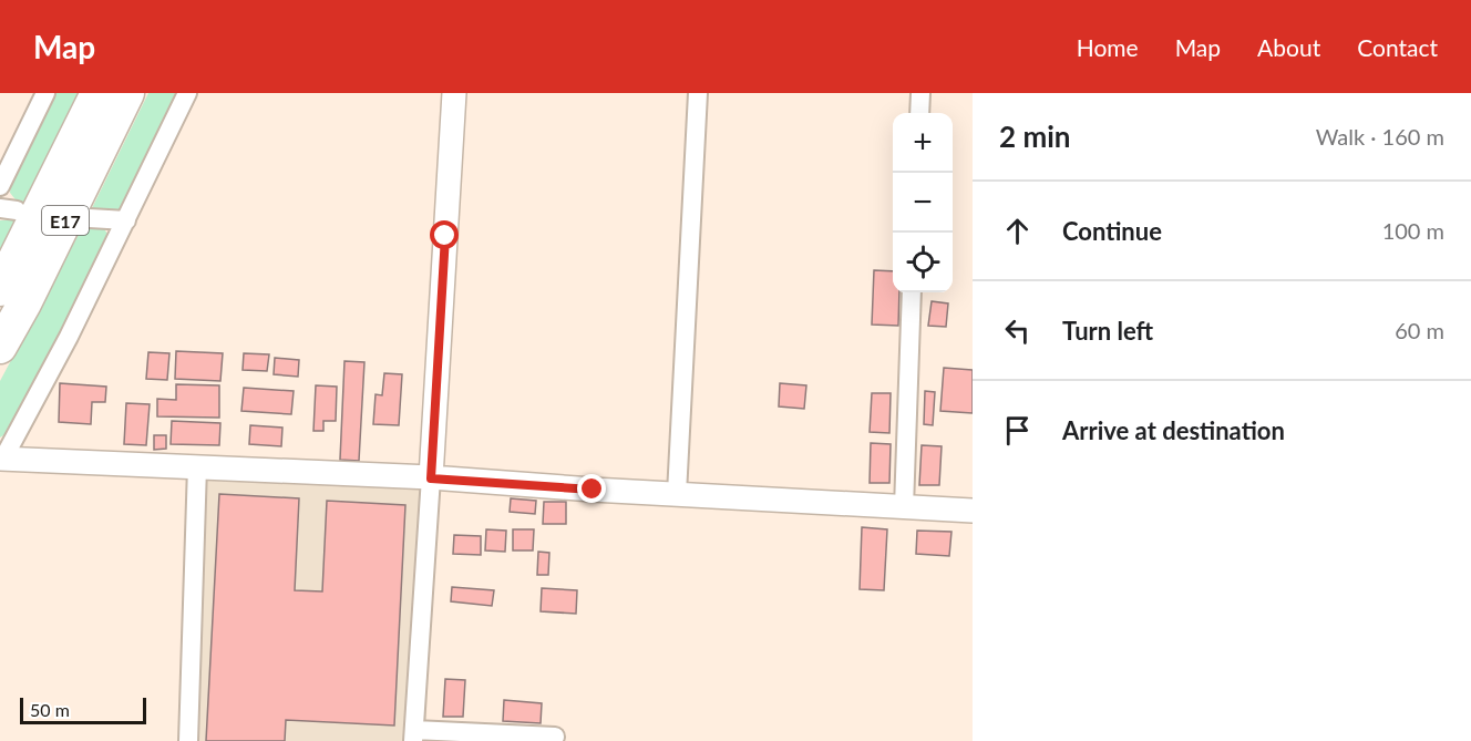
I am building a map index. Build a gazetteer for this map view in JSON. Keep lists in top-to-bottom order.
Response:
{
  "streets": {
    "highway": ["E17"]
  },
  "scale_bar": "50 m",
  "page": {
    "header": "Map",
    "nav": [
      "Home",
      "Map",
      "About",
      "Contact"
    ],
    "heading": ["2 min", "Walk · 160 m"],
    "map_buttons": ["+", "−"],
    "list": [
      ["Continue", "100 m"],
      ["Turn left", "60 m"],
      "Arrive at destination"
    ],
    "scale": "50 m"
  }
}
